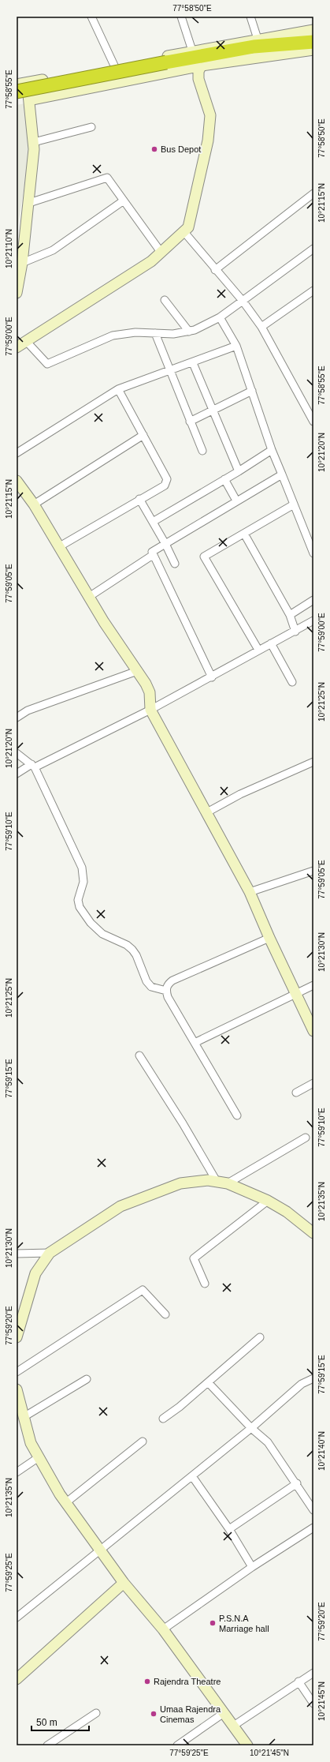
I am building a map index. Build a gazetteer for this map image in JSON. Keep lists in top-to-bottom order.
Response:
{
  "places": [
    "Bus Depot",
    "P.S.N.A Marriage hall",
    "Rajendra Theatre",
    "Umaa Rajendra Cinemas"
  ],
  "scale_bar": "50 m",
  "coordinates": [
    "77°58'50\"E",
    "77°58'55\"E",
    "10°21'15\"N",
    "10°21'10\"N",
    "77°59'00\"E",
    "10°21'20\"N",
    "77°59'05\"E",
    "10°21'25\"N",
    "77°59'10\"E",
    "10°21'30\"N",
    "77°59'15\"E",
    "10°21'35\"N",
    "77°59'20\"E",
    "10°21'40\"N",
    "77°59'25\"E",
    "10°21'45\"N"
  ]
}
